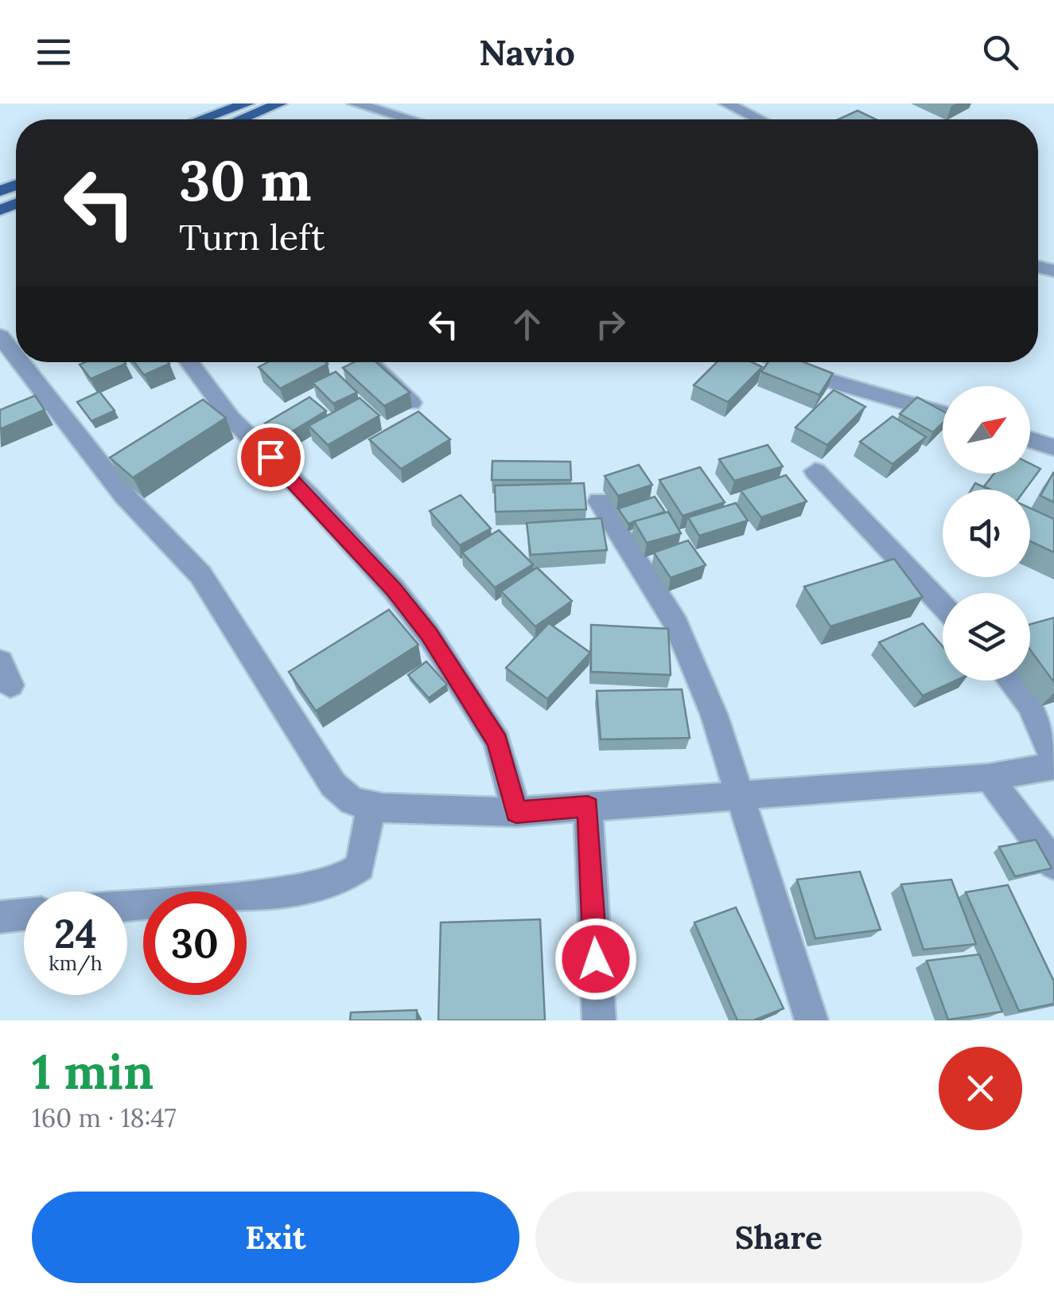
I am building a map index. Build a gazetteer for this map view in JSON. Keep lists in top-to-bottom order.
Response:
{
  "north": "top right",
  "page": {
    "header": "Navio",
    "turn": ["30 m", "Turn left"],
    "speed": "24 km/h",
    "limit": "30",
    "heading": ["1 min", "160 m · 18:47"],
    "buttons": ["Exit", "Share"]
  }
}
